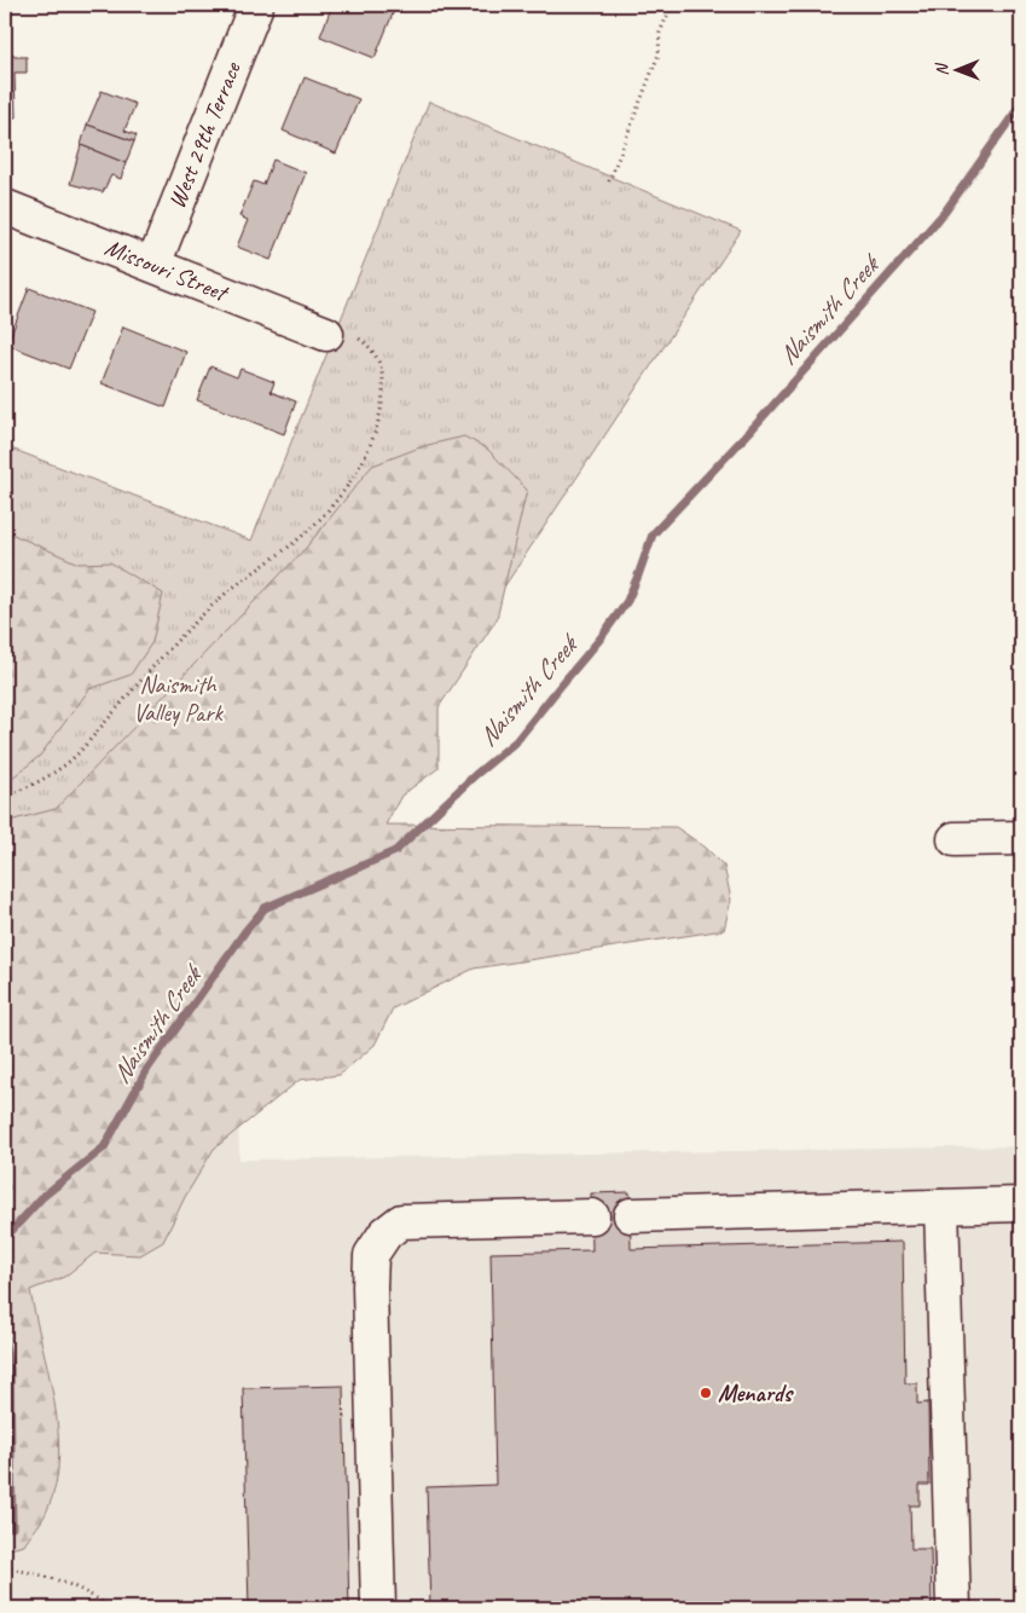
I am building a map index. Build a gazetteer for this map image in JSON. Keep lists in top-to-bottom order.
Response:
{
  "streets": {
    "street": ["West 29th Terrace", "Missouri Street"]
  },
  "crossings": [
    ["West 29th Terrace", "Missouri Street"]
  ],
  "water": ["Naismith Creek"],
  "parks": ["Naismith Valley Park"],
  "places": ["Menards"],
  "north": "left"
}
